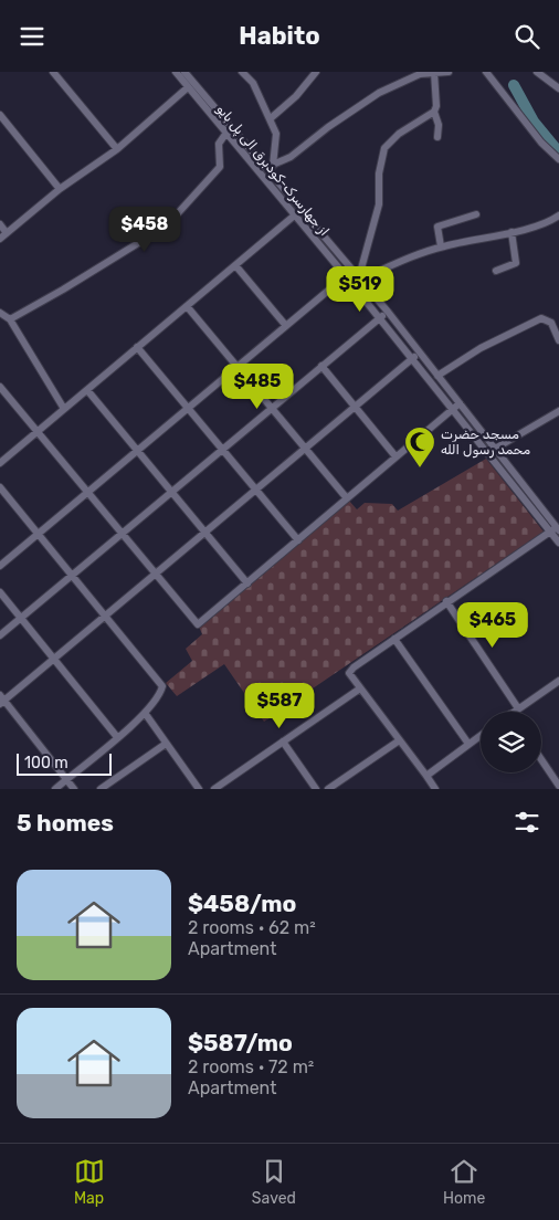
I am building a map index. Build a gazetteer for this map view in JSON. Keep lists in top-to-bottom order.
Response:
{
  "streets": {
    "street": ["از جهارسرک-کودبرق الی پل بایو"]
  },
  "places": {
    "mosque": ["مسجد حضرت محمد رسول الله"]
  },
  "scale_bar": "100 m",
  "page": {
    "header": "Habito",
    "price": [
      "$458",
      "$519",
      "$485",
      "$465",
      "$587"
    ],
    "scale": "100 m",
    "heading": "5 homes",
    "list": [
      {
        "name": "$458/mo",
        "note": "2 rooms · 62 m² · Apartment"
      },
      {
        "name": "$587/mo",
        "note": "2 rooms · 72 m² · Apartment"
      }
    ],
    "tabs": ["Map", "Saved", "Home"]
  }
}
